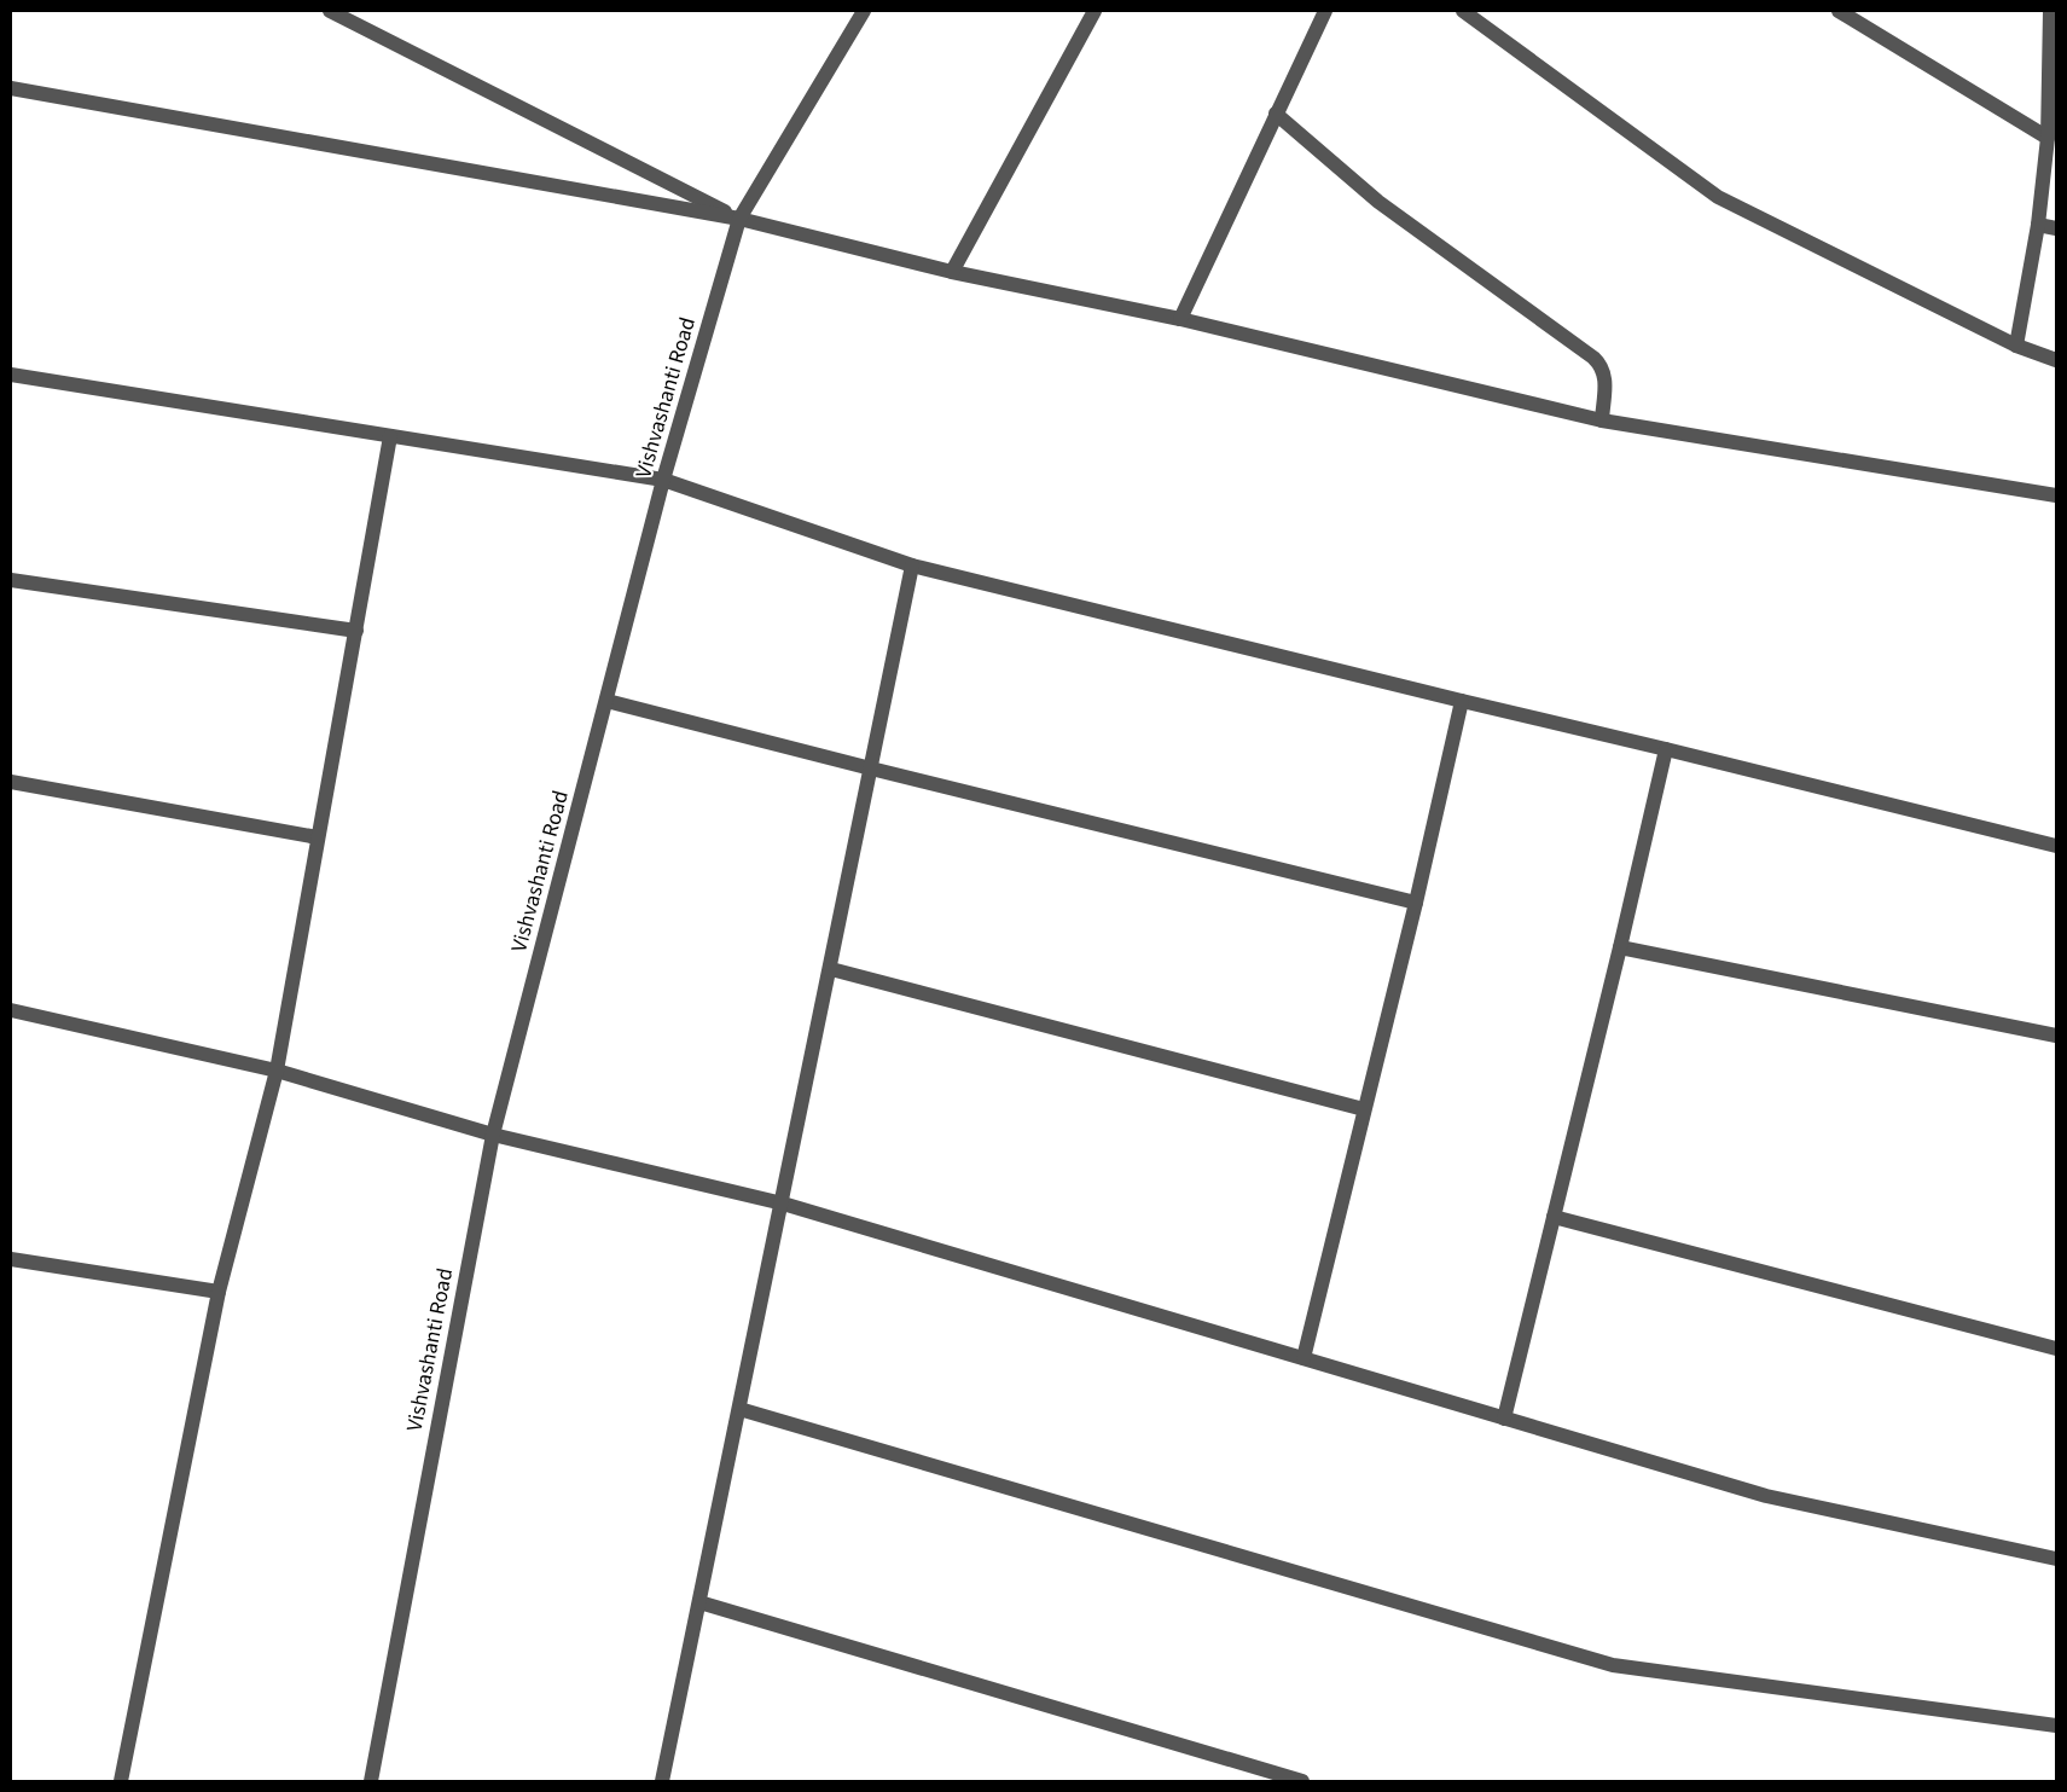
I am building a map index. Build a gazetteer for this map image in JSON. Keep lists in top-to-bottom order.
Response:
{
  "streets": {
    "street": ["Vishvashanti Road"]
  }
}
